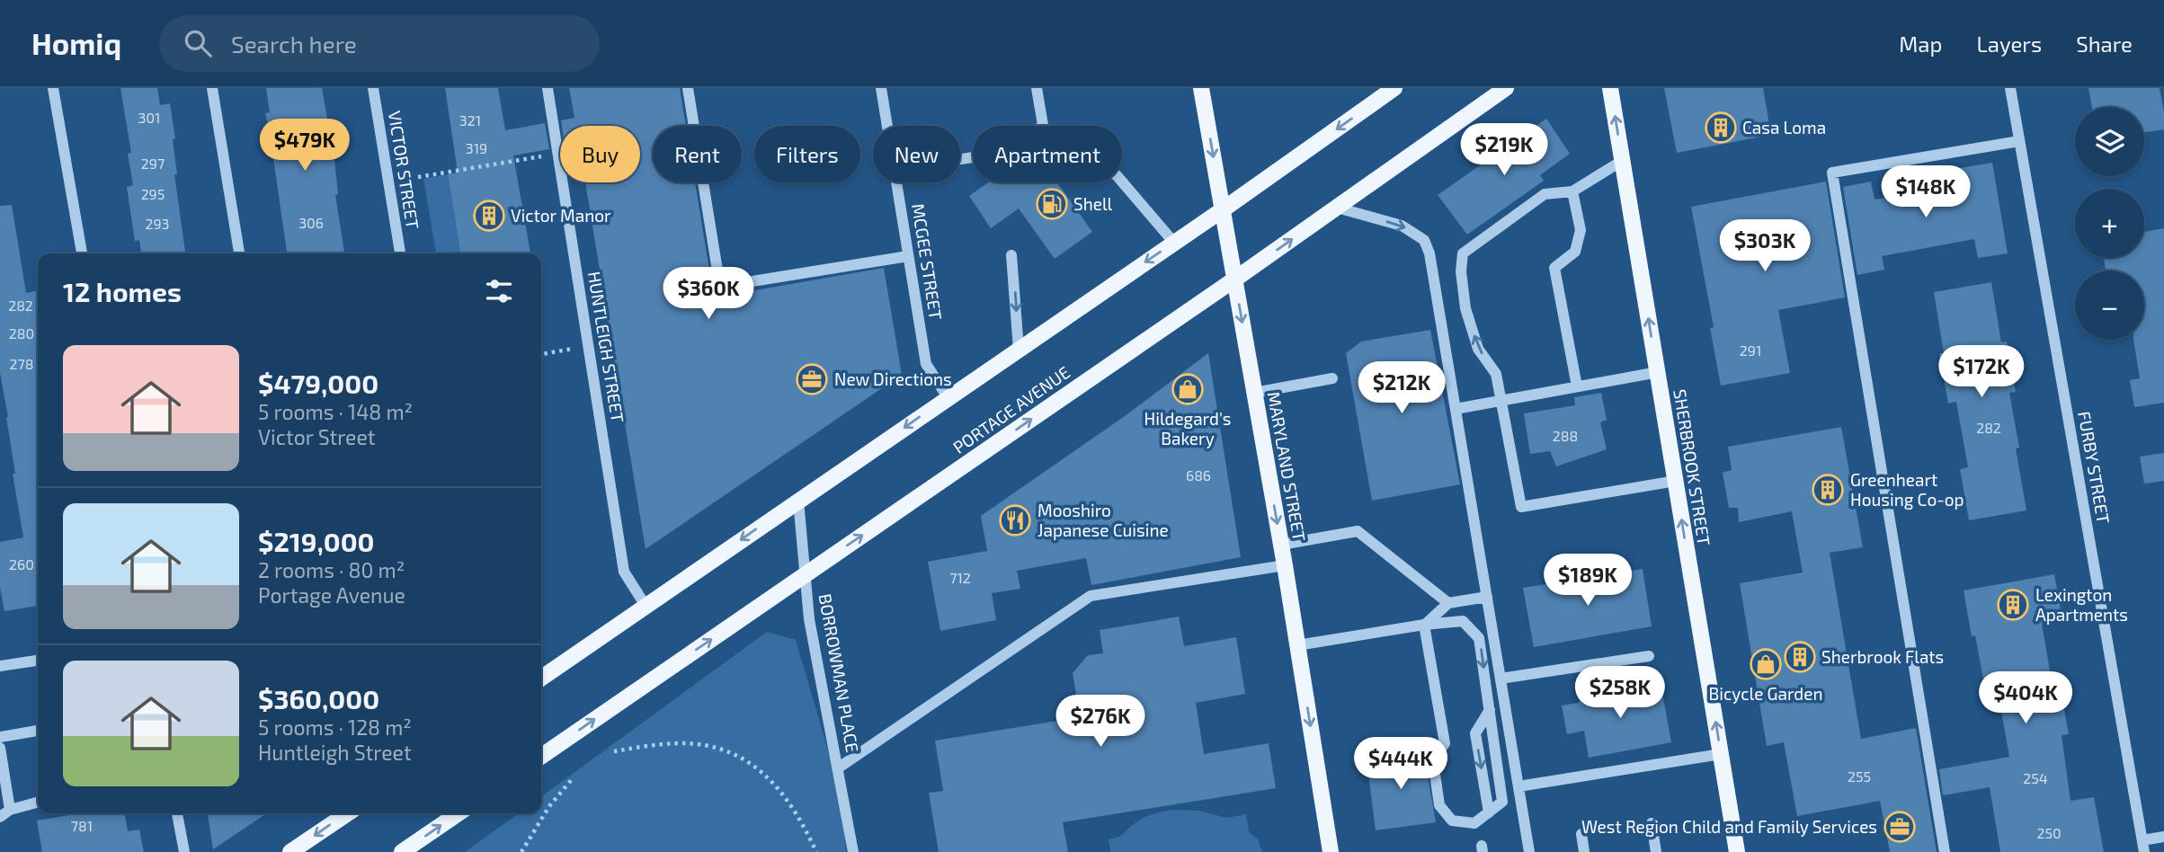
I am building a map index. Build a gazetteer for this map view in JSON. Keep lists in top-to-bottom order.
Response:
{
  "streets": {
    "main road": ["PORTAGE AVENUE", "MARYLAND STREET", "SHERBROOK STREET"],
    "street": [
      "VICTOR STREET",
      "MCGEE STREET",
      "HUNTLEIGH STREET",
      "FURBY STREET",
      "BORROWMAN PLACE"
    ]
  },
  "crossings": [
    ["PORTAGE AVENUE", "MARYLAND STREET"],
    ["PORTAGE AVENUE", "BORROWMAN PLACE"]
  ],
  "one_way": ["MARYLAND STREET", "SHERBROOK STREET"],
  "places": {
    "building": [
      "Casa Loma",
      "Victor Manor",
      "Greenheart Housing Co-op",
      "Lexington Apartments",
      "Sherbrook Flats"
    ],
    "fuel station": ["Shell"],
    "office": ["New Directions", "West Region Child and Family Services"],
    "shop": ["Hildegard's Bakery", "Bicycle Garden"],
    "restaurant": ["Mooshiro Japanese Cuisine"]
  },
  "house_numbers": [
    "301",
    "321",
    "319",
    "297",
    "295",
    "306",
    "293",
    "282",
    "280",
    "291",
    "278",
    "282",
    "288",
    "686",
    "260",
    "712",
    "255",
    "254",
    "781",
    "250"
  ],
  "page": {
    "header": "Homiq",
    "search": "Search here",
    "nav": ["Map", "Layers", "Share"],
    "map_buttons": ["+", "−"],
    "price": [
      "$479K",
      "$219K",
      "$148K",
      "$303K",
      "$360K",
      "$172K",
      "$212K",
      "$189K",
      "$258K",
      "$404K",
      "$276K",
      "$444K"
    ],
    "chip": [
      "Buy",
      "Rent",
      "Filters",
      "New",
      "Apartment"
    ],
    "heading": "12 homes",
    "list": [
      {
        "name": "$479,000",
        "note": "5 rooms · 148 m² · Victor Street"
      },
      {
        "name": "$219,000",
        "note": "2 rooms · 80 m² · Portage Avenue"
      },
      {
        "name": "$360,000",
        "note": "5 rooms · 128 m² · Huntleigh Street"
      }
    ]
  }
}
